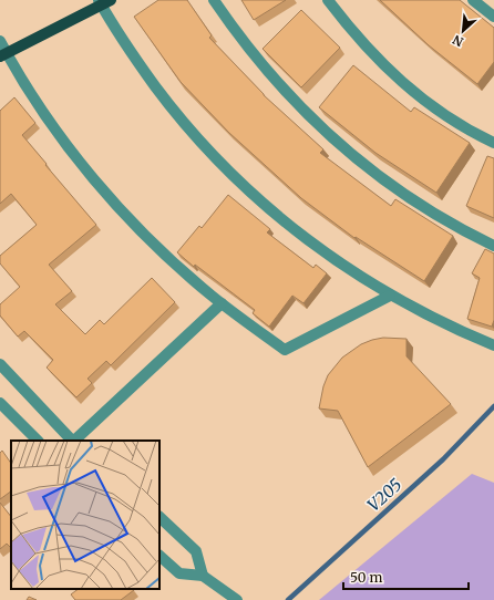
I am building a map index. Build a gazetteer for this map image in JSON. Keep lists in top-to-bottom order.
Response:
{
  "water": ["V205"],
  "scale_bar": "50 m",
  "north": "bottom left"
}
